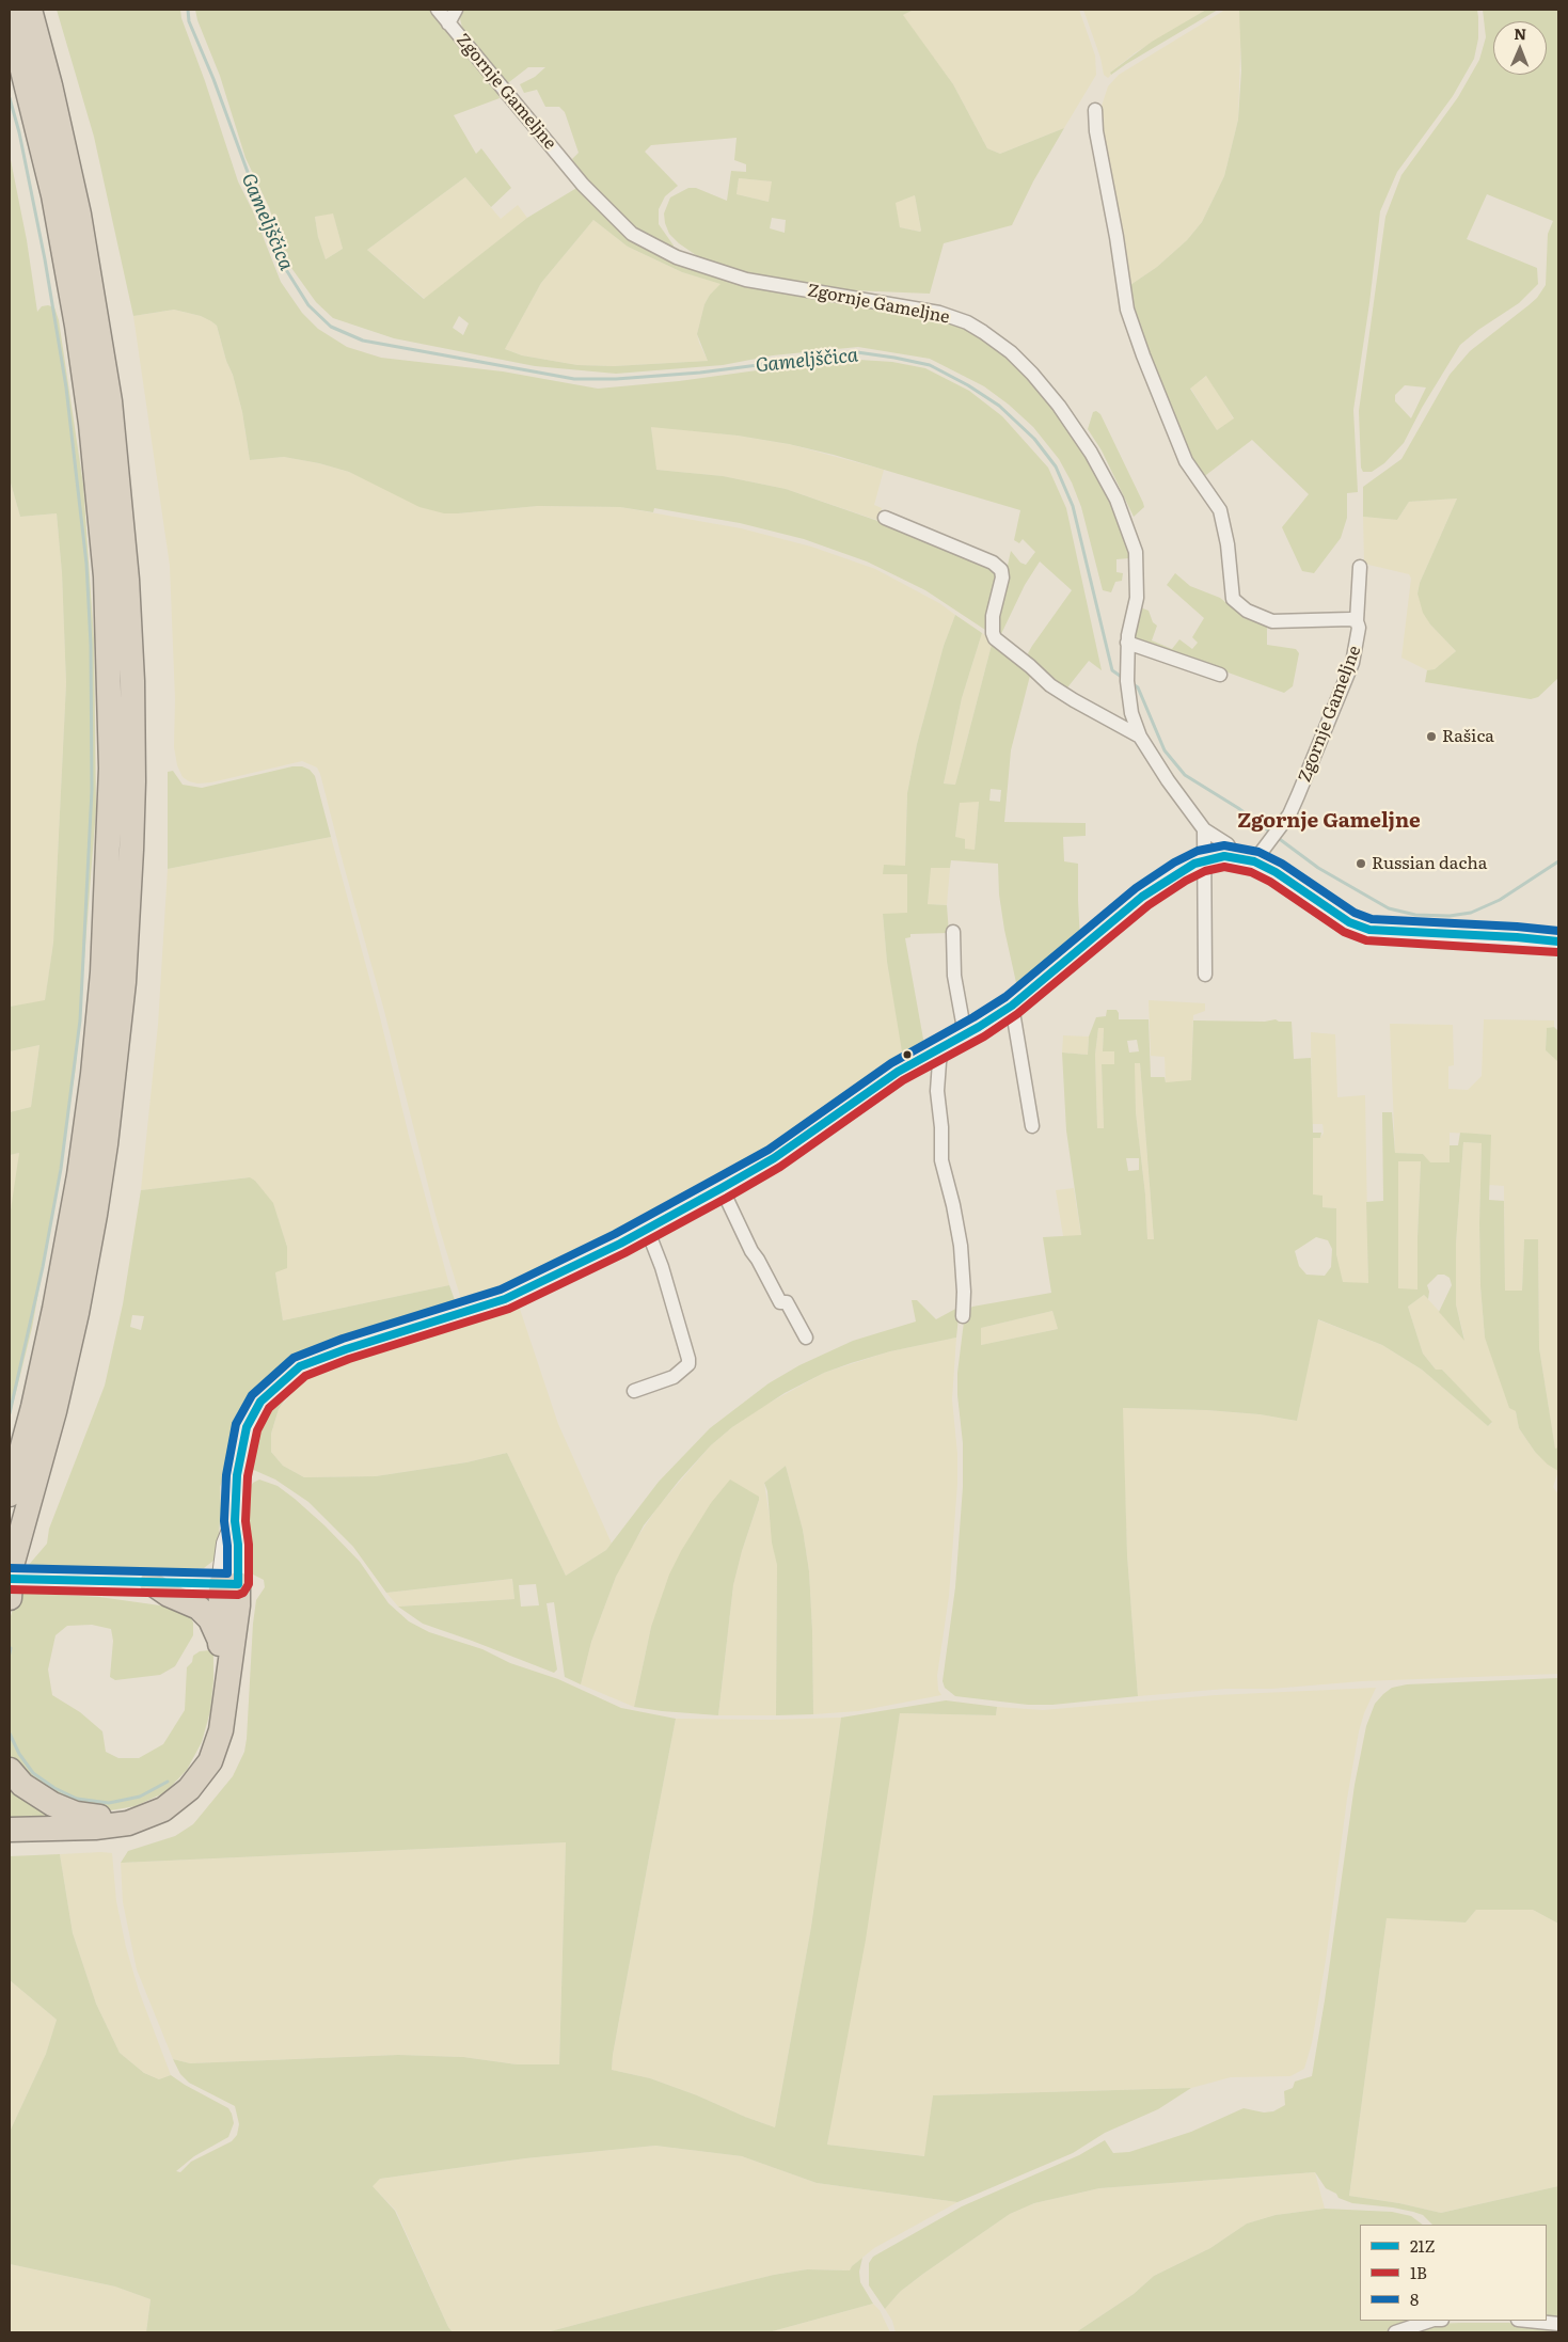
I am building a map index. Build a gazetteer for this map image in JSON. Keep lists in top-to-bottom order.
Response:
{
  "streets": {
    "street": ["Zgornje Gameljne"]
  },
  "districts": ["Zgornje Gameljne"],
  "water": ["Gameljščica"],
  "places": ["Rašica", "Russian dacha"],
  "lines": ["transit line 8", "transit line 21Z", "transit line 1B"],
  "legend": ["21Z", "1B", "8"],
  "north": "top"
}
